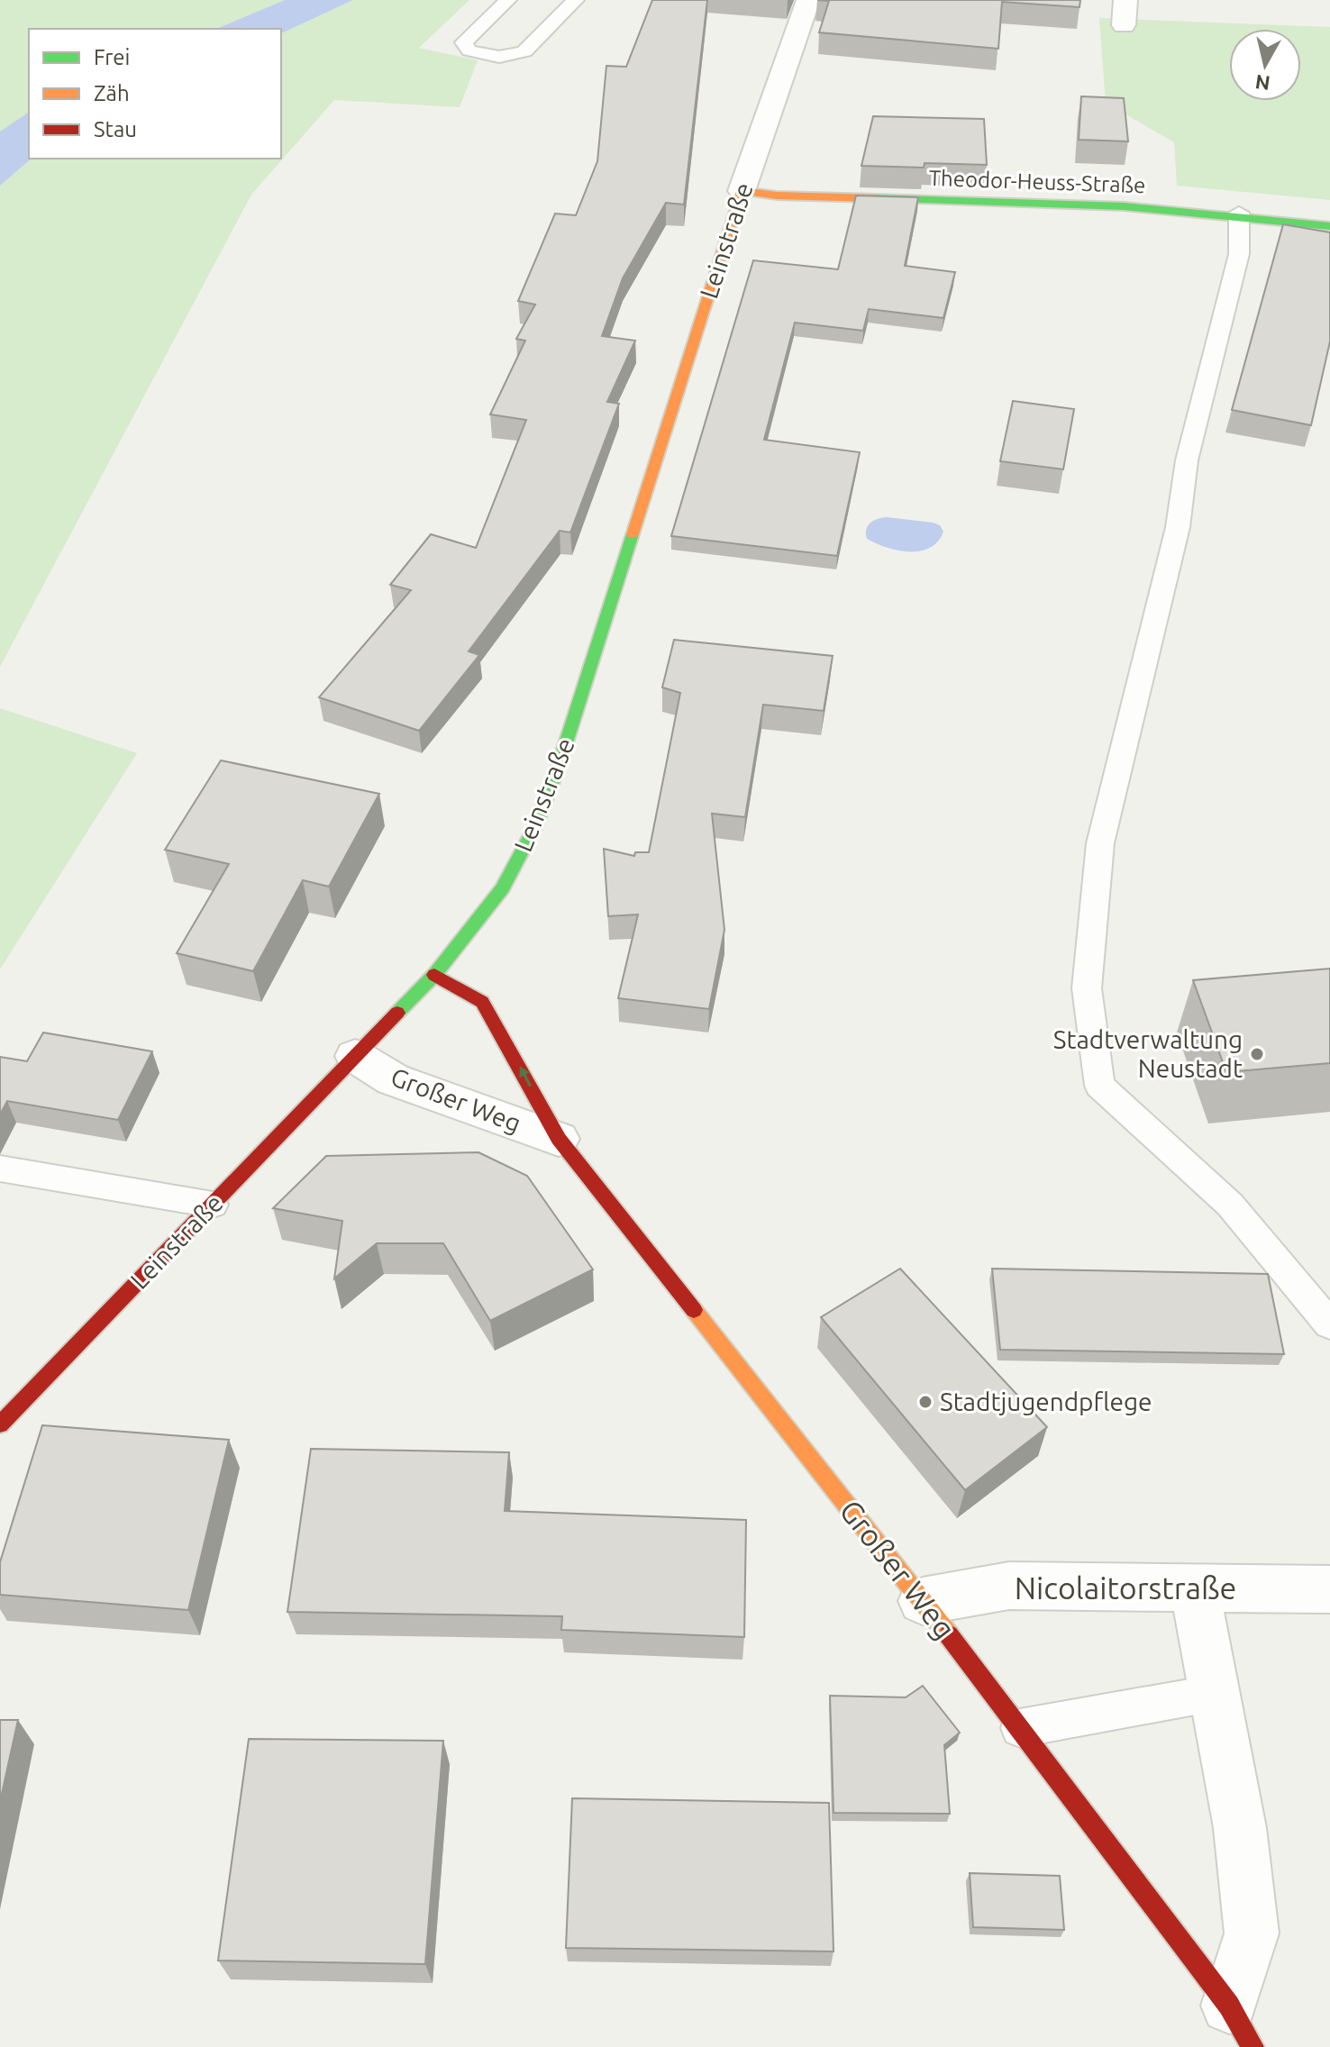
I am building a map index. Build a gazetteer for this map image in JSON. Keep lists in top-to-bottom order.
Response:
{
  "streets": {
    "street": [
      "Theodor-Heuss-Straße",
      "Leinstraße",
      "Großer Weg",
      "Nicolaitorstraße"
    ]
  },
  "crossings": [
    ["Theodor-Heuss-Straße", "Leinstraße"],
    ["Leinstraße", "Großer Weg"],
    ["Großer Weg", "Nicolaitorstraße"]
  ],
  "places": ["Stadtverwaltung Neustadt", "Stadtjugendpflege"],
  "legend": ["Frei", "Zäh", "Stau"],
  "north": "bottom"
}
